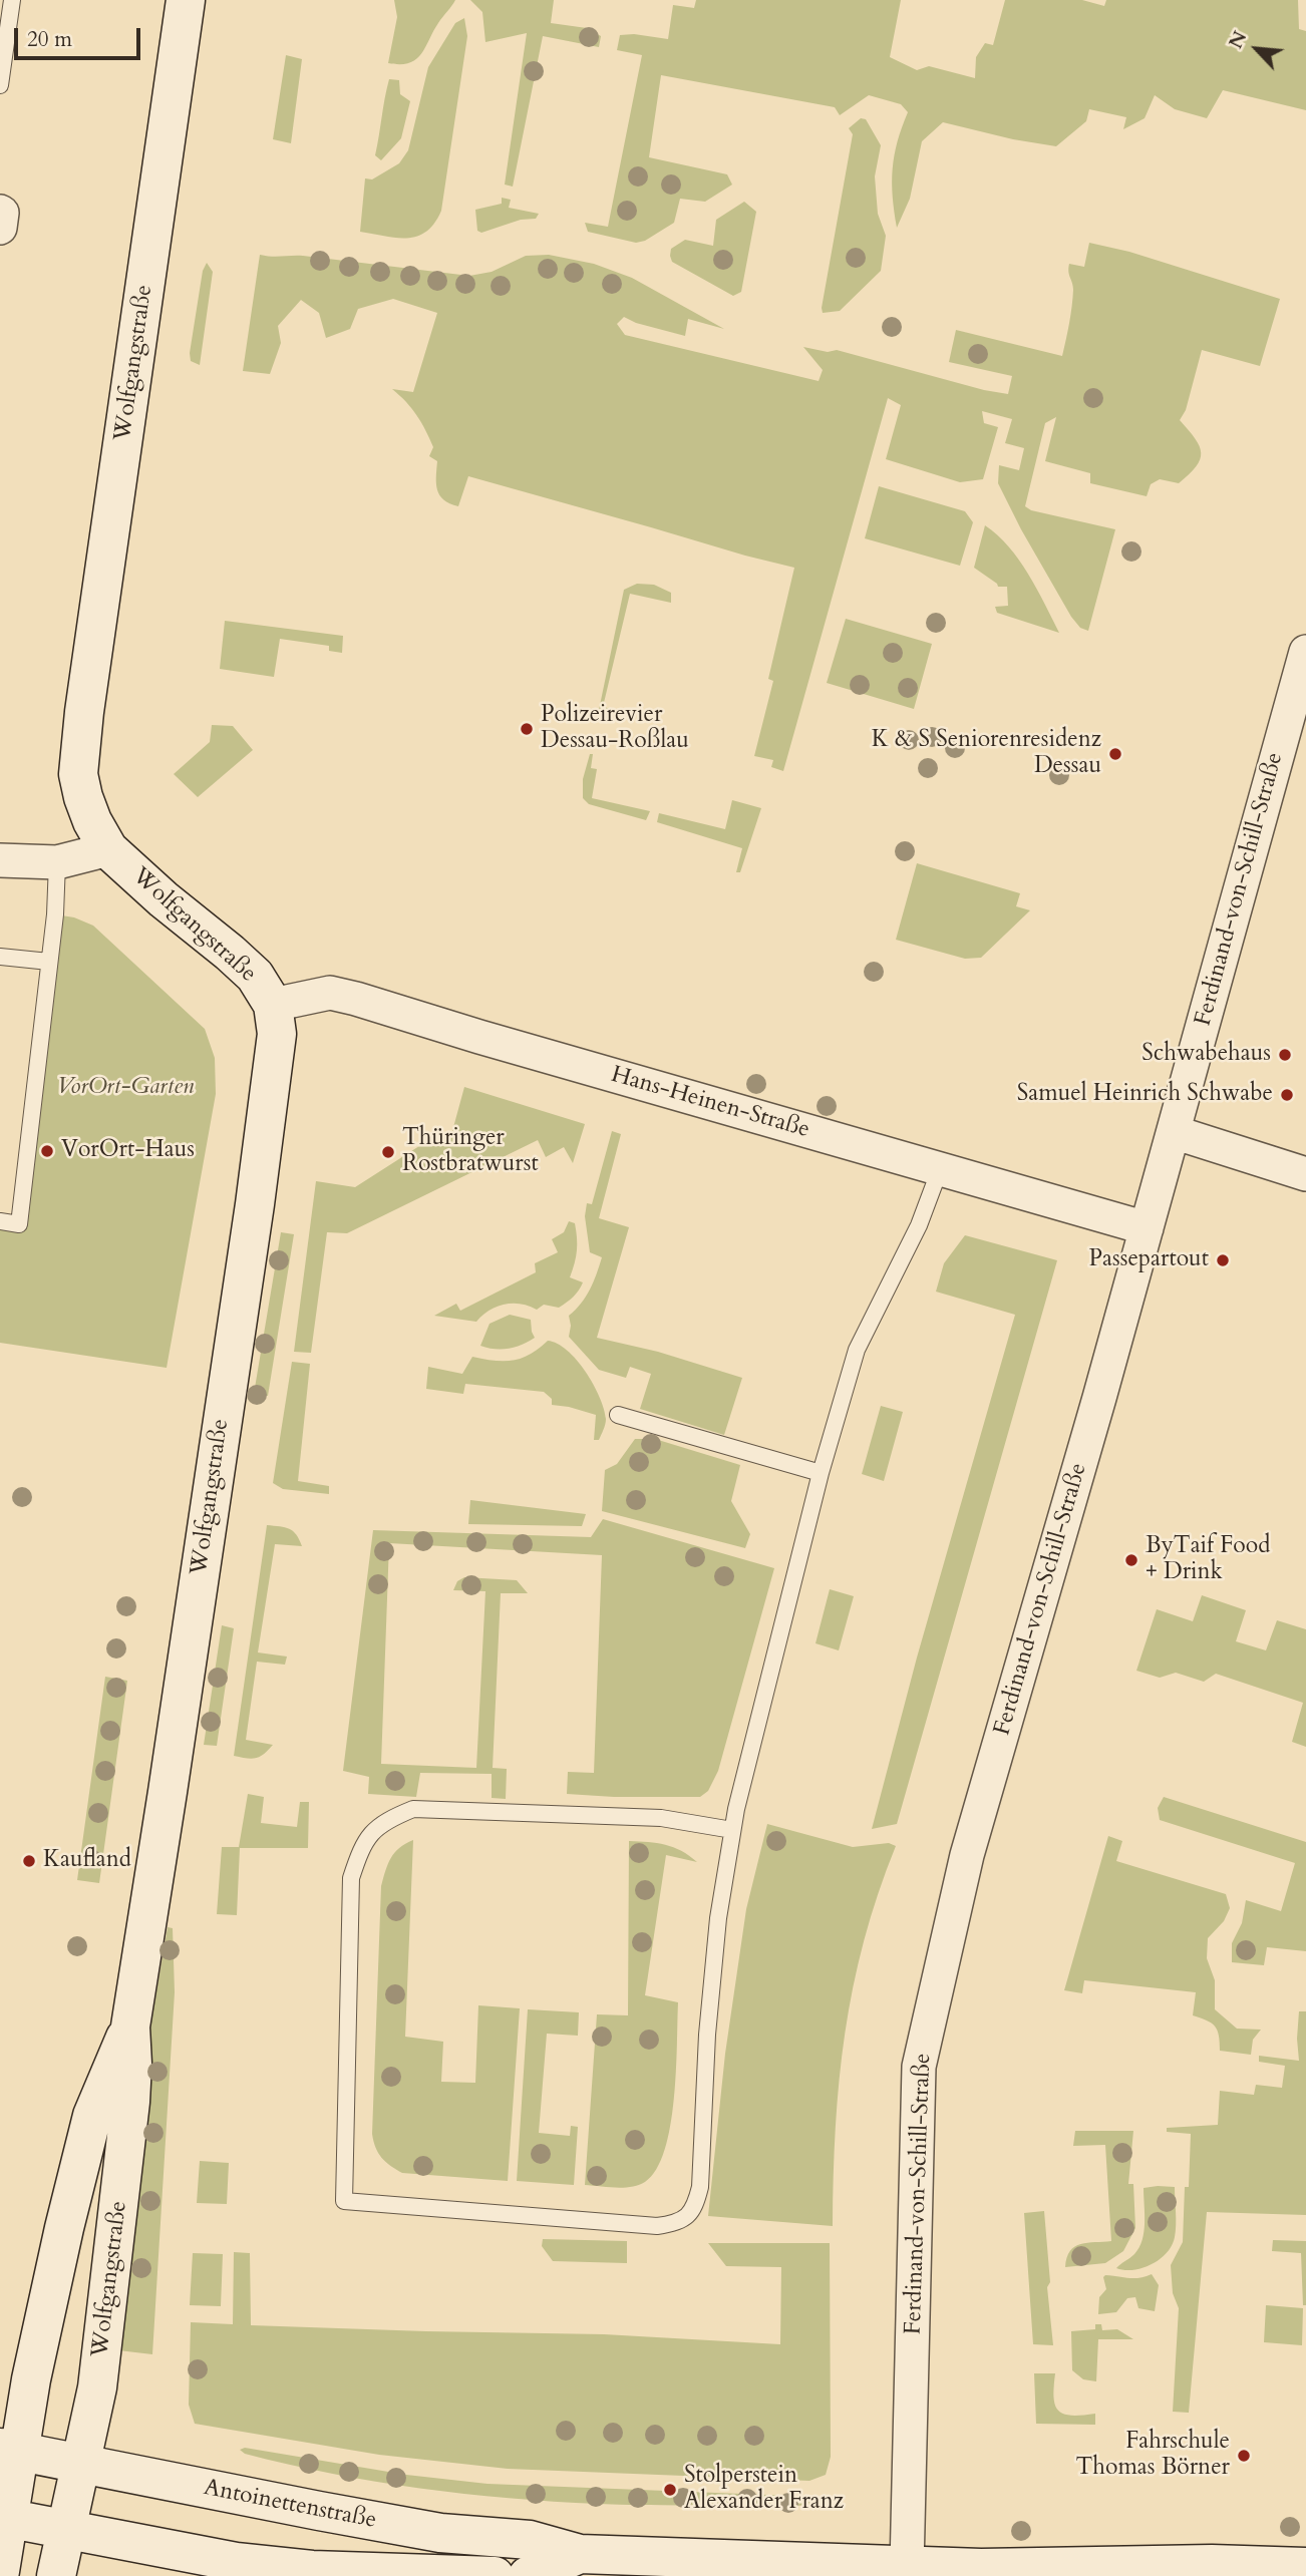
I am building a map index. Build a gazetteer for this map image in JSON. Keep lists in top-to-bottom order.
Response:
{
  "streets": {
    "main road": ["Wolfgangstraße", "Antoinettenstraße"],
    "street": ["Ferdinand-von-Schill-Straße", "Hans-Heinen-Straße"]
  },
  "crossings": [
    ["Wolfgangstraße", "Hans-Heinen-Straße"],
    ["Wolfgangstraße", "Antoinettenstraße"],
    ["Ferdinand-von-Schill-Straße", "Hans-Heinen-Straße"],
    ["Ferdinand-von-Schill-Straße", "Antoinettenstraße"]
  ],
  "parks": ["VorOrt-Garten"],
  "places": [
    "Polizeirevier Dessau-Roßlau",
    "K & S Seniorenresidenz Dessau",
    "Schwabehaus",
    "Samuel Heinrich Schwabe",
    "VorOrt-Haus",
    "Thüringer Rostbratwurst",
    "Passepartout",
    "ByTaif Food + Drink",
    "Kaufland",
    "Fahrschule Thomas Börner",
    "Stolperstein Alexander Franz"
  ],
  "scale_bar": "20 m",
  "north": "top left"
}
